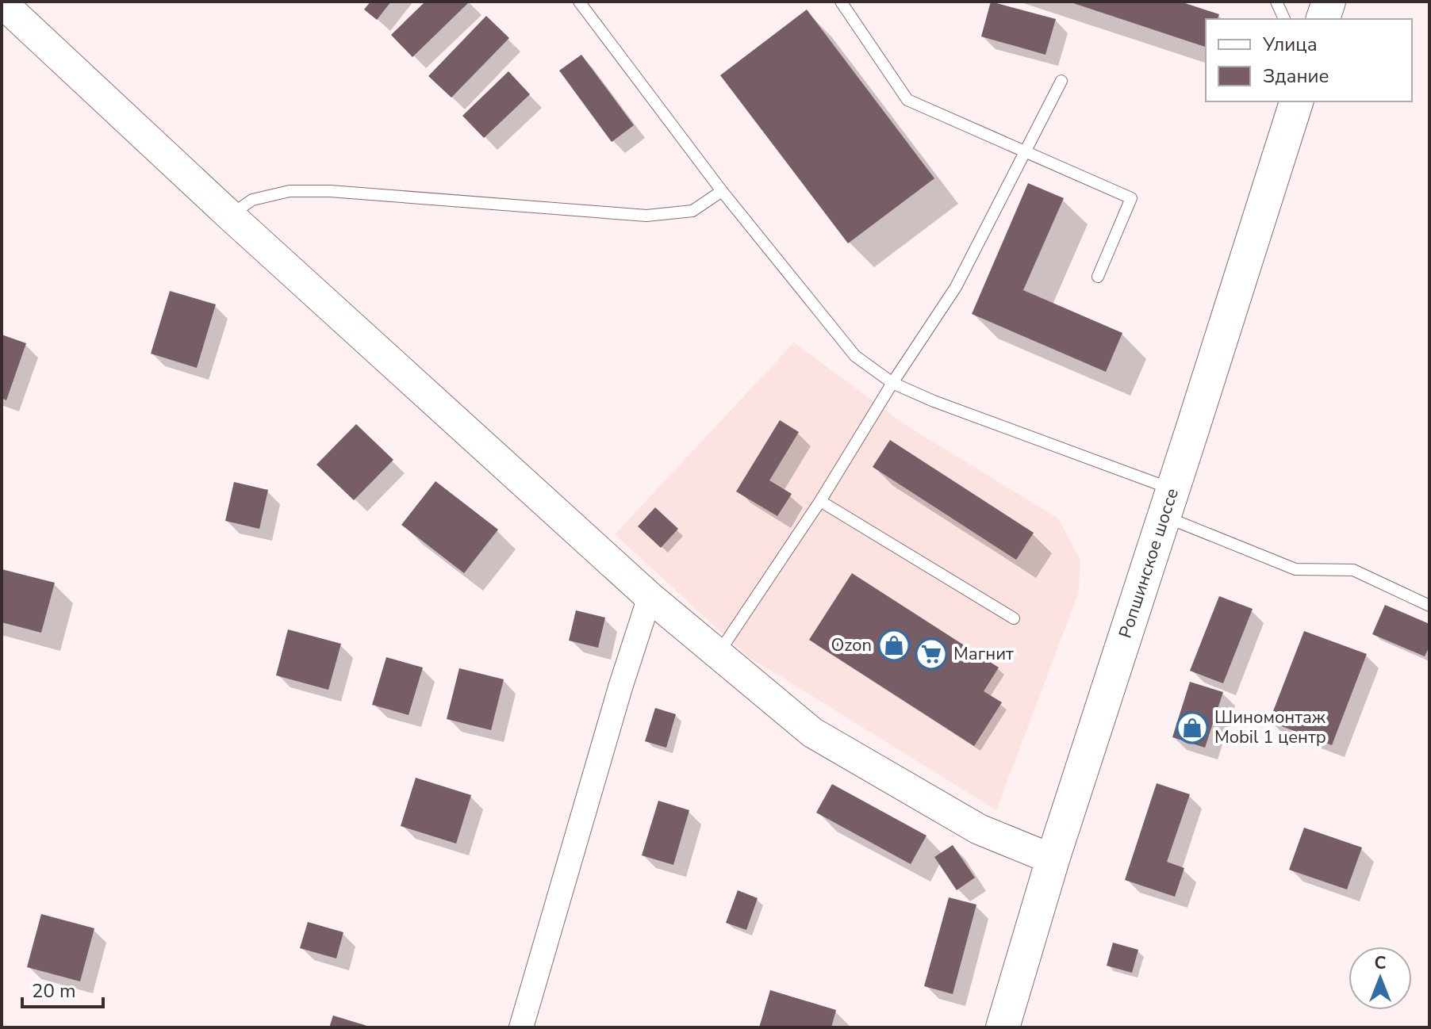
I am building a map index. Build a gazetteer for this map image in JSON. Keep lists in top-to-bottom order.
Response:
{
  "streets": {
    "main road": ["Ропшинское шоссе"]
  },
  "places": {
    "shop": ["Ozon", "Шиномонтаж Mobil 1 центр"],
    "supermarket": ["Магнит"]
  },
  "legend": ["Улица", "Здание"],
  "scale_bar": "20 m",
  "north": "top"
}
